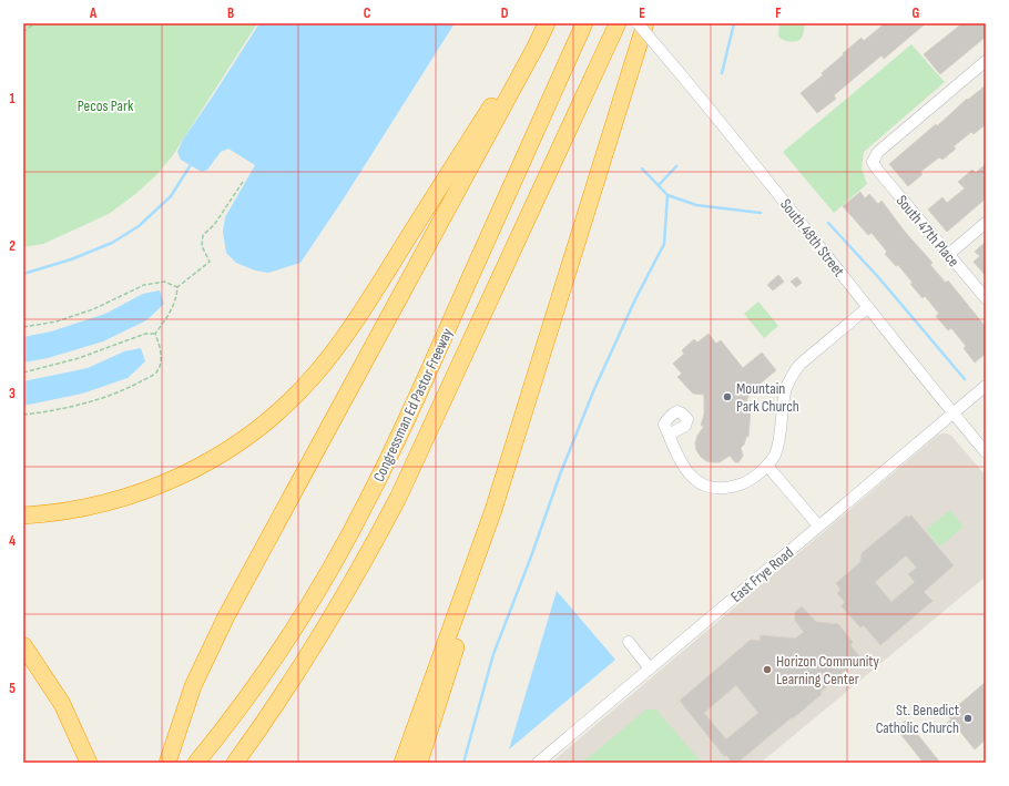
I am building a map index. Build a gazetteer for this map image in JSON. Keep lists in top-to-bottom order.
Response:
{
  "streets": {
    "highway": ["Congressman Ed Pastor Freeway"],
    "street": ["South 47th Place", "South 48th Street", "East Frye Road"]
  },
  "crossings": [
    ["South 48th Street", "East Frye Road"]
  ],
  "parks": ["Pecos Park"],
  "places": ["Mountain Park Church", "Horizon Community Learning Center", "St. Benedict Catholic Church"],
  "grid": {
    "columns": [
      "A",
      "B",
      "C",
      "D",
      "E",
      "F",
      "G"
    ],
    "rows": [
      "1",
      "2",
      "3",
      "4",
      "5"
    ]
  }
}
